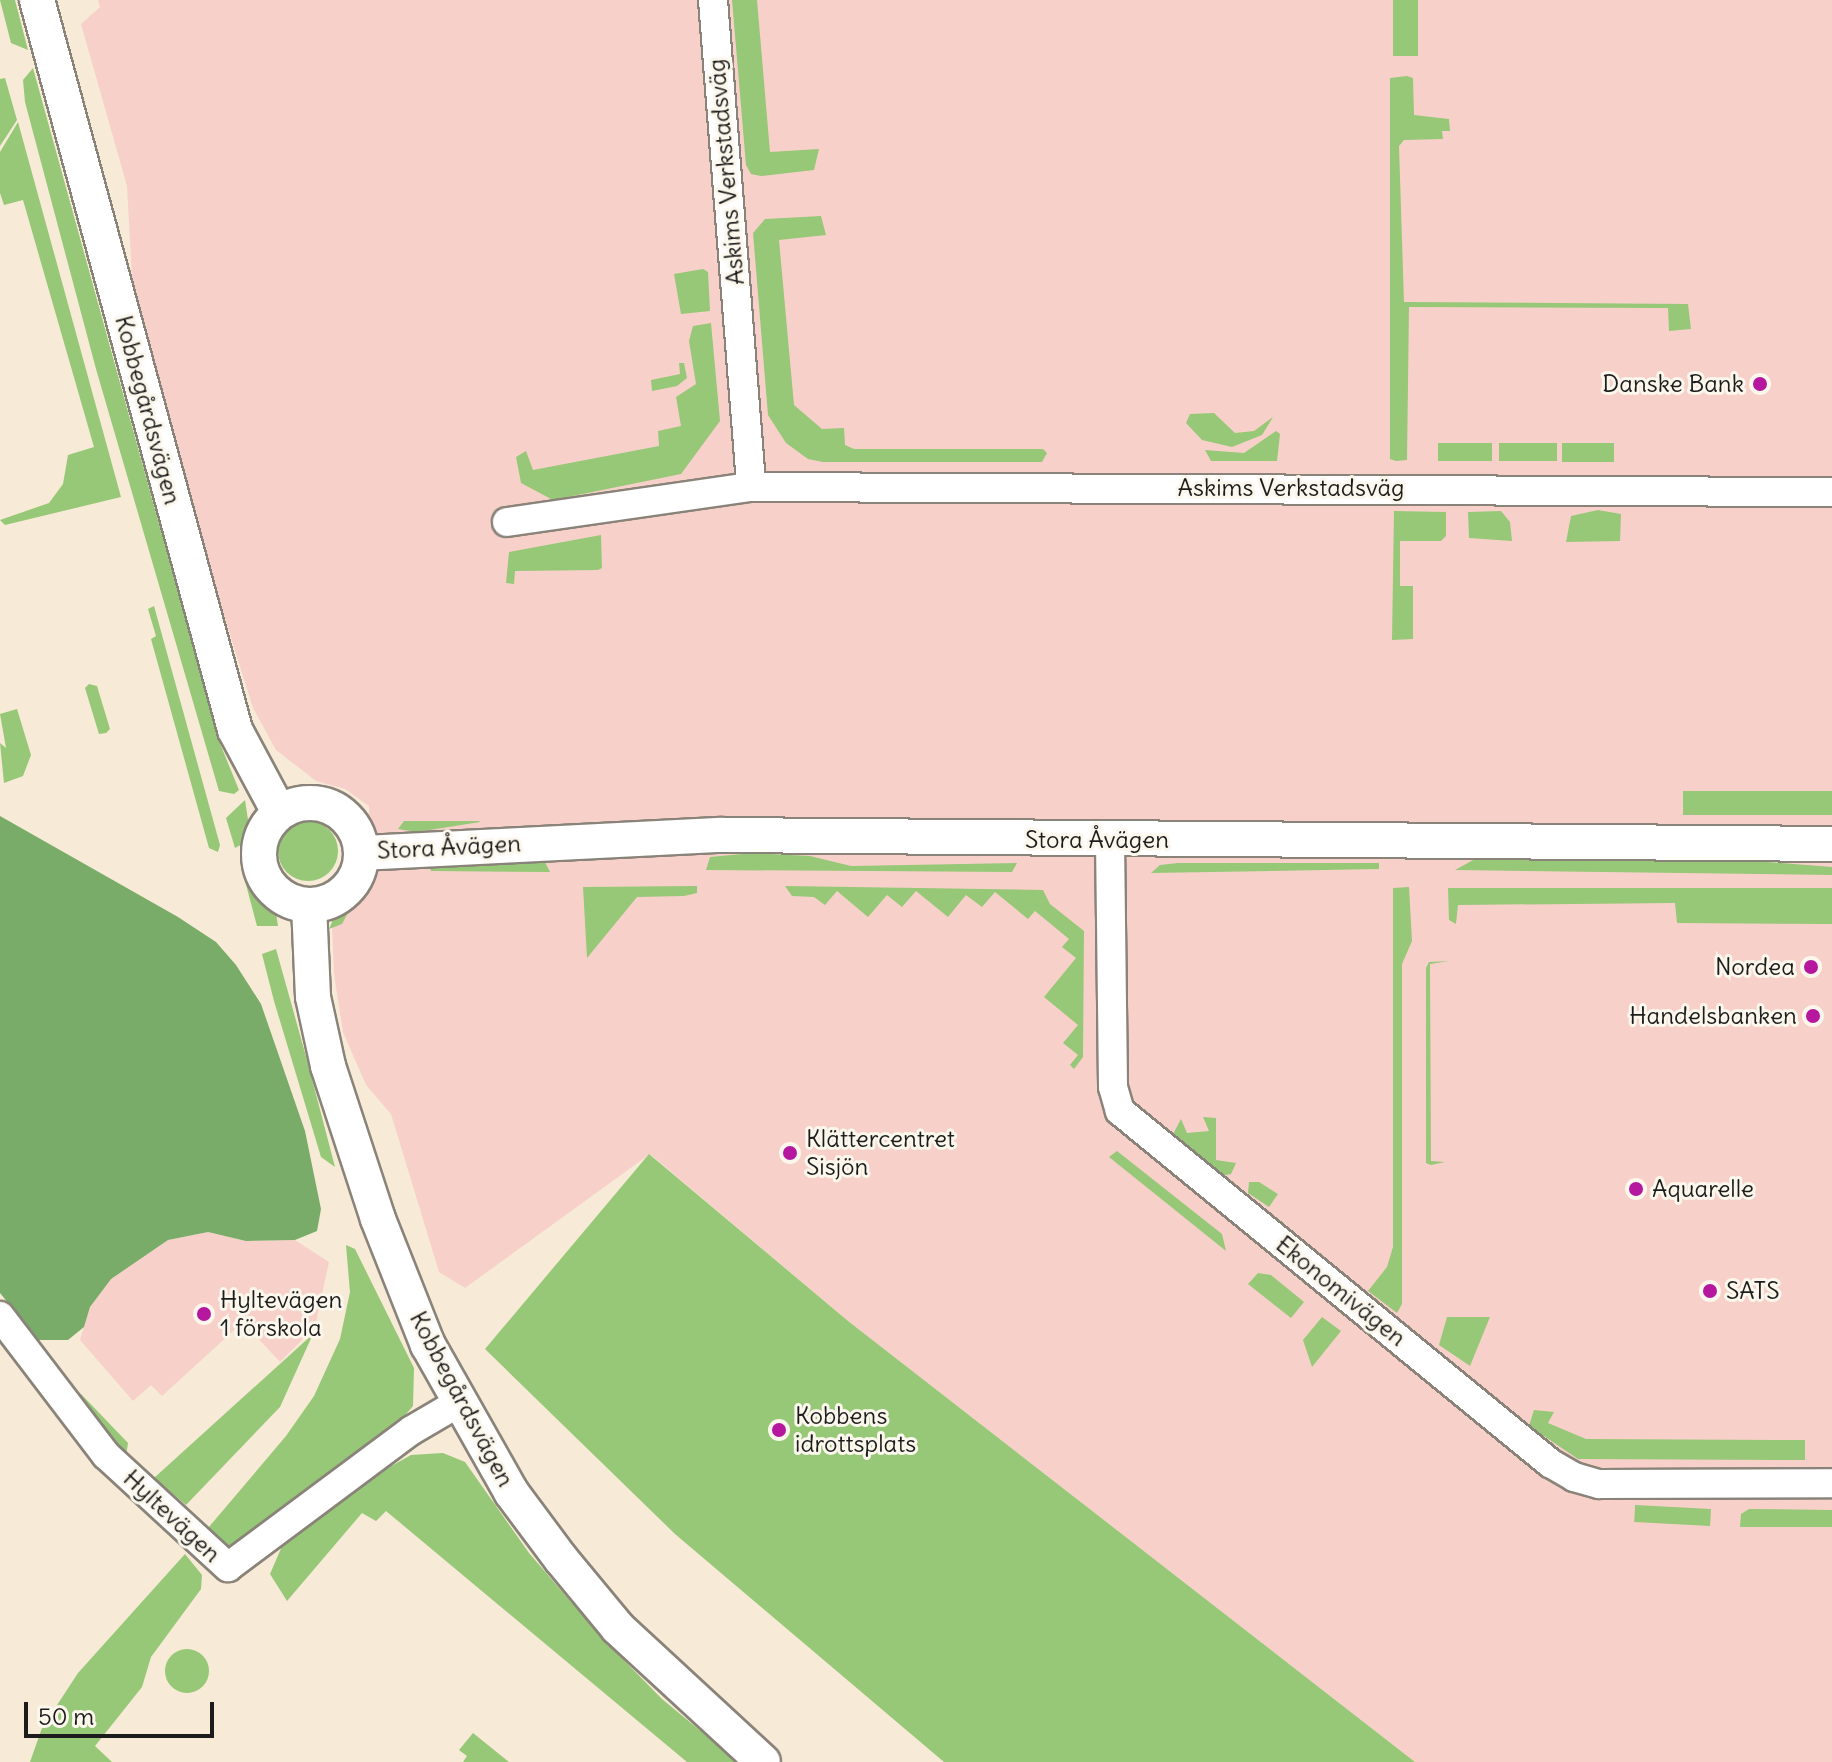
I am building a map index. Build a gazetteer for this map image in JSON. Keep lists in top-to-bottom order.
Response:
{
  "streets": {
    "street": [
      "Askims Verkstadsväg",
      "Kobbegårdsvägen",
      "Stora Åvägen",
      "Ekonomivägen",
      "Hyltevägen"
    ]
  },
  "crossings": [
    ["Kobbegårdsvägen", "Stora Åvägen"],
    ["Kobbegårdsvägen", "Hyltevägen"],
    ["Stora Åvägen", "Ekonomivägen"]
  ],
  "places": [
    "Danske Bank",
    "Nordea",
    "Handelsbanken",
    "Klättercentret Sisjön",
    "Aquarelle",
    "SATS",
    "Hyltevägen 1 förskola",
    "Kobbens idrottsplats"
  ],
  "scale_bar": "50 m"
}
